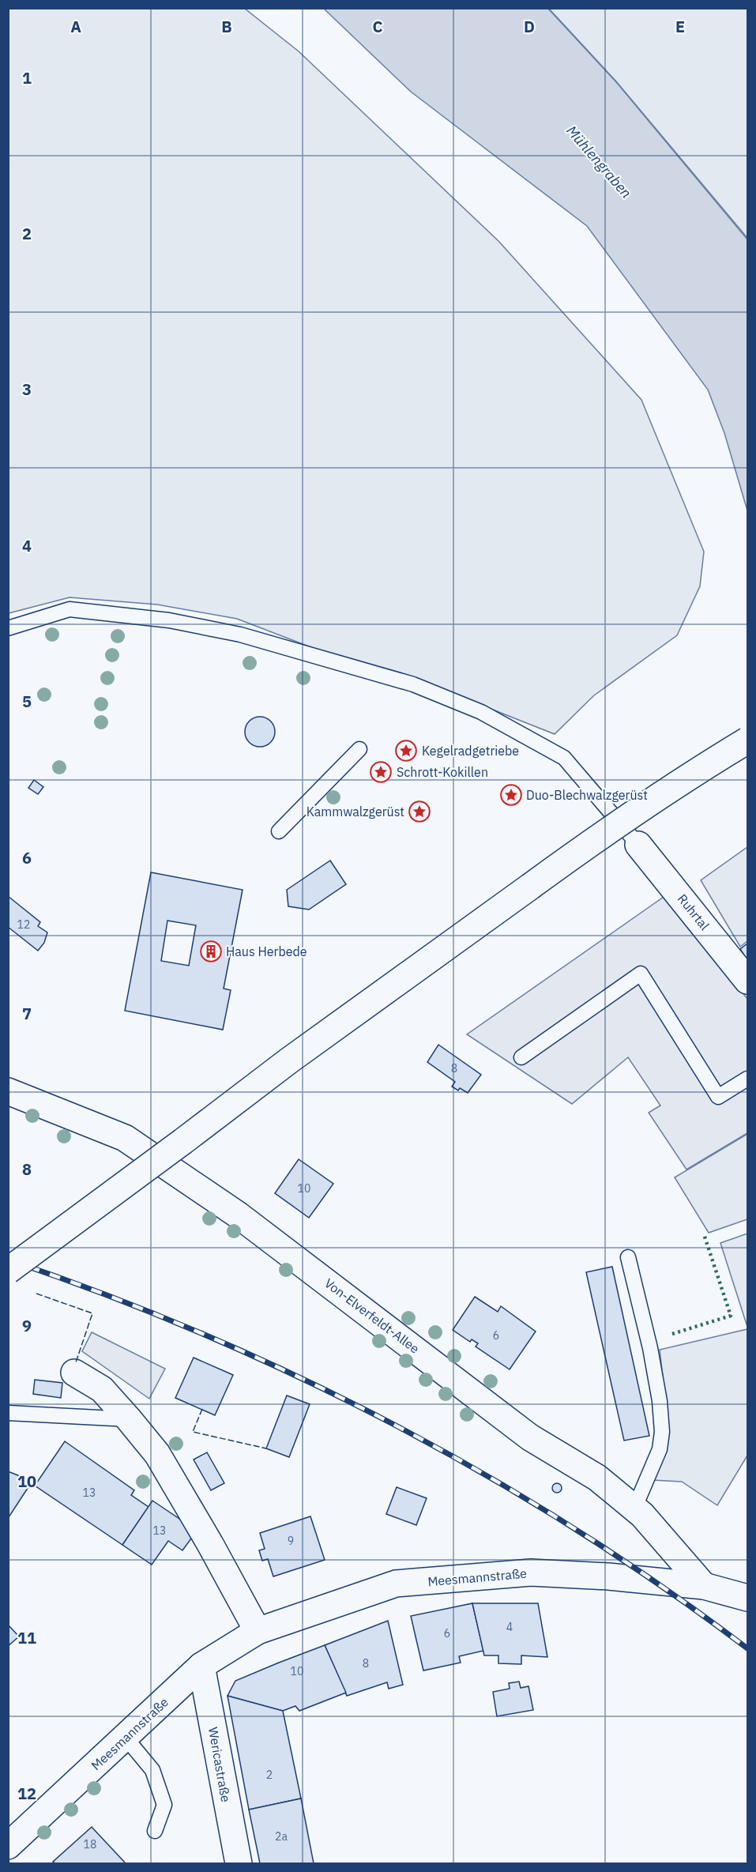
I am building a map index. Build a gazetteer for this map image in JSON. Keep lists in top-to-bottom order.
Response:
{
  "streets": {
    "street": [
      "Ruhrtal",
      "Von-Elverfeldt-Allee",
      "Meesmannstraße",
      "Wericastraße"
    ]
  },
  "crossings": [
    ["Von-Elverfeldt-Allee", "Meesmannstraße"],
    ["Meesmannstraße", "Wericastraße"]
  ],
  "water": ["Mühlengraben"],
  "places": {
    "place": [
      "Kegelradgetriebe",
      "Schrott-Kokillen",
      "Duo-Blechwalzgerüst",
      "Kammwalzgerüst"
    ],
    "building": ["Haus Herbede"]
  },
  "house_numbers": [
    "12",
    "8",
    "10",
    "6",
    "13",
    "13",
    "9",
    "4",
    "6",
    "8",
    "10",
    "2",
    "2a",
    "18"
  ],
  "grid": {
    "columns": [
      "A",
      "B",
      "C",
      "D",
      "E"
    ],
    "rows": [
      "1",
      "2",
      "3",
      "4",
      "5",
      "6",
      "7",
      "8",
      "9",
      "10",
      "11",
      "12"
    ]
  }
}
